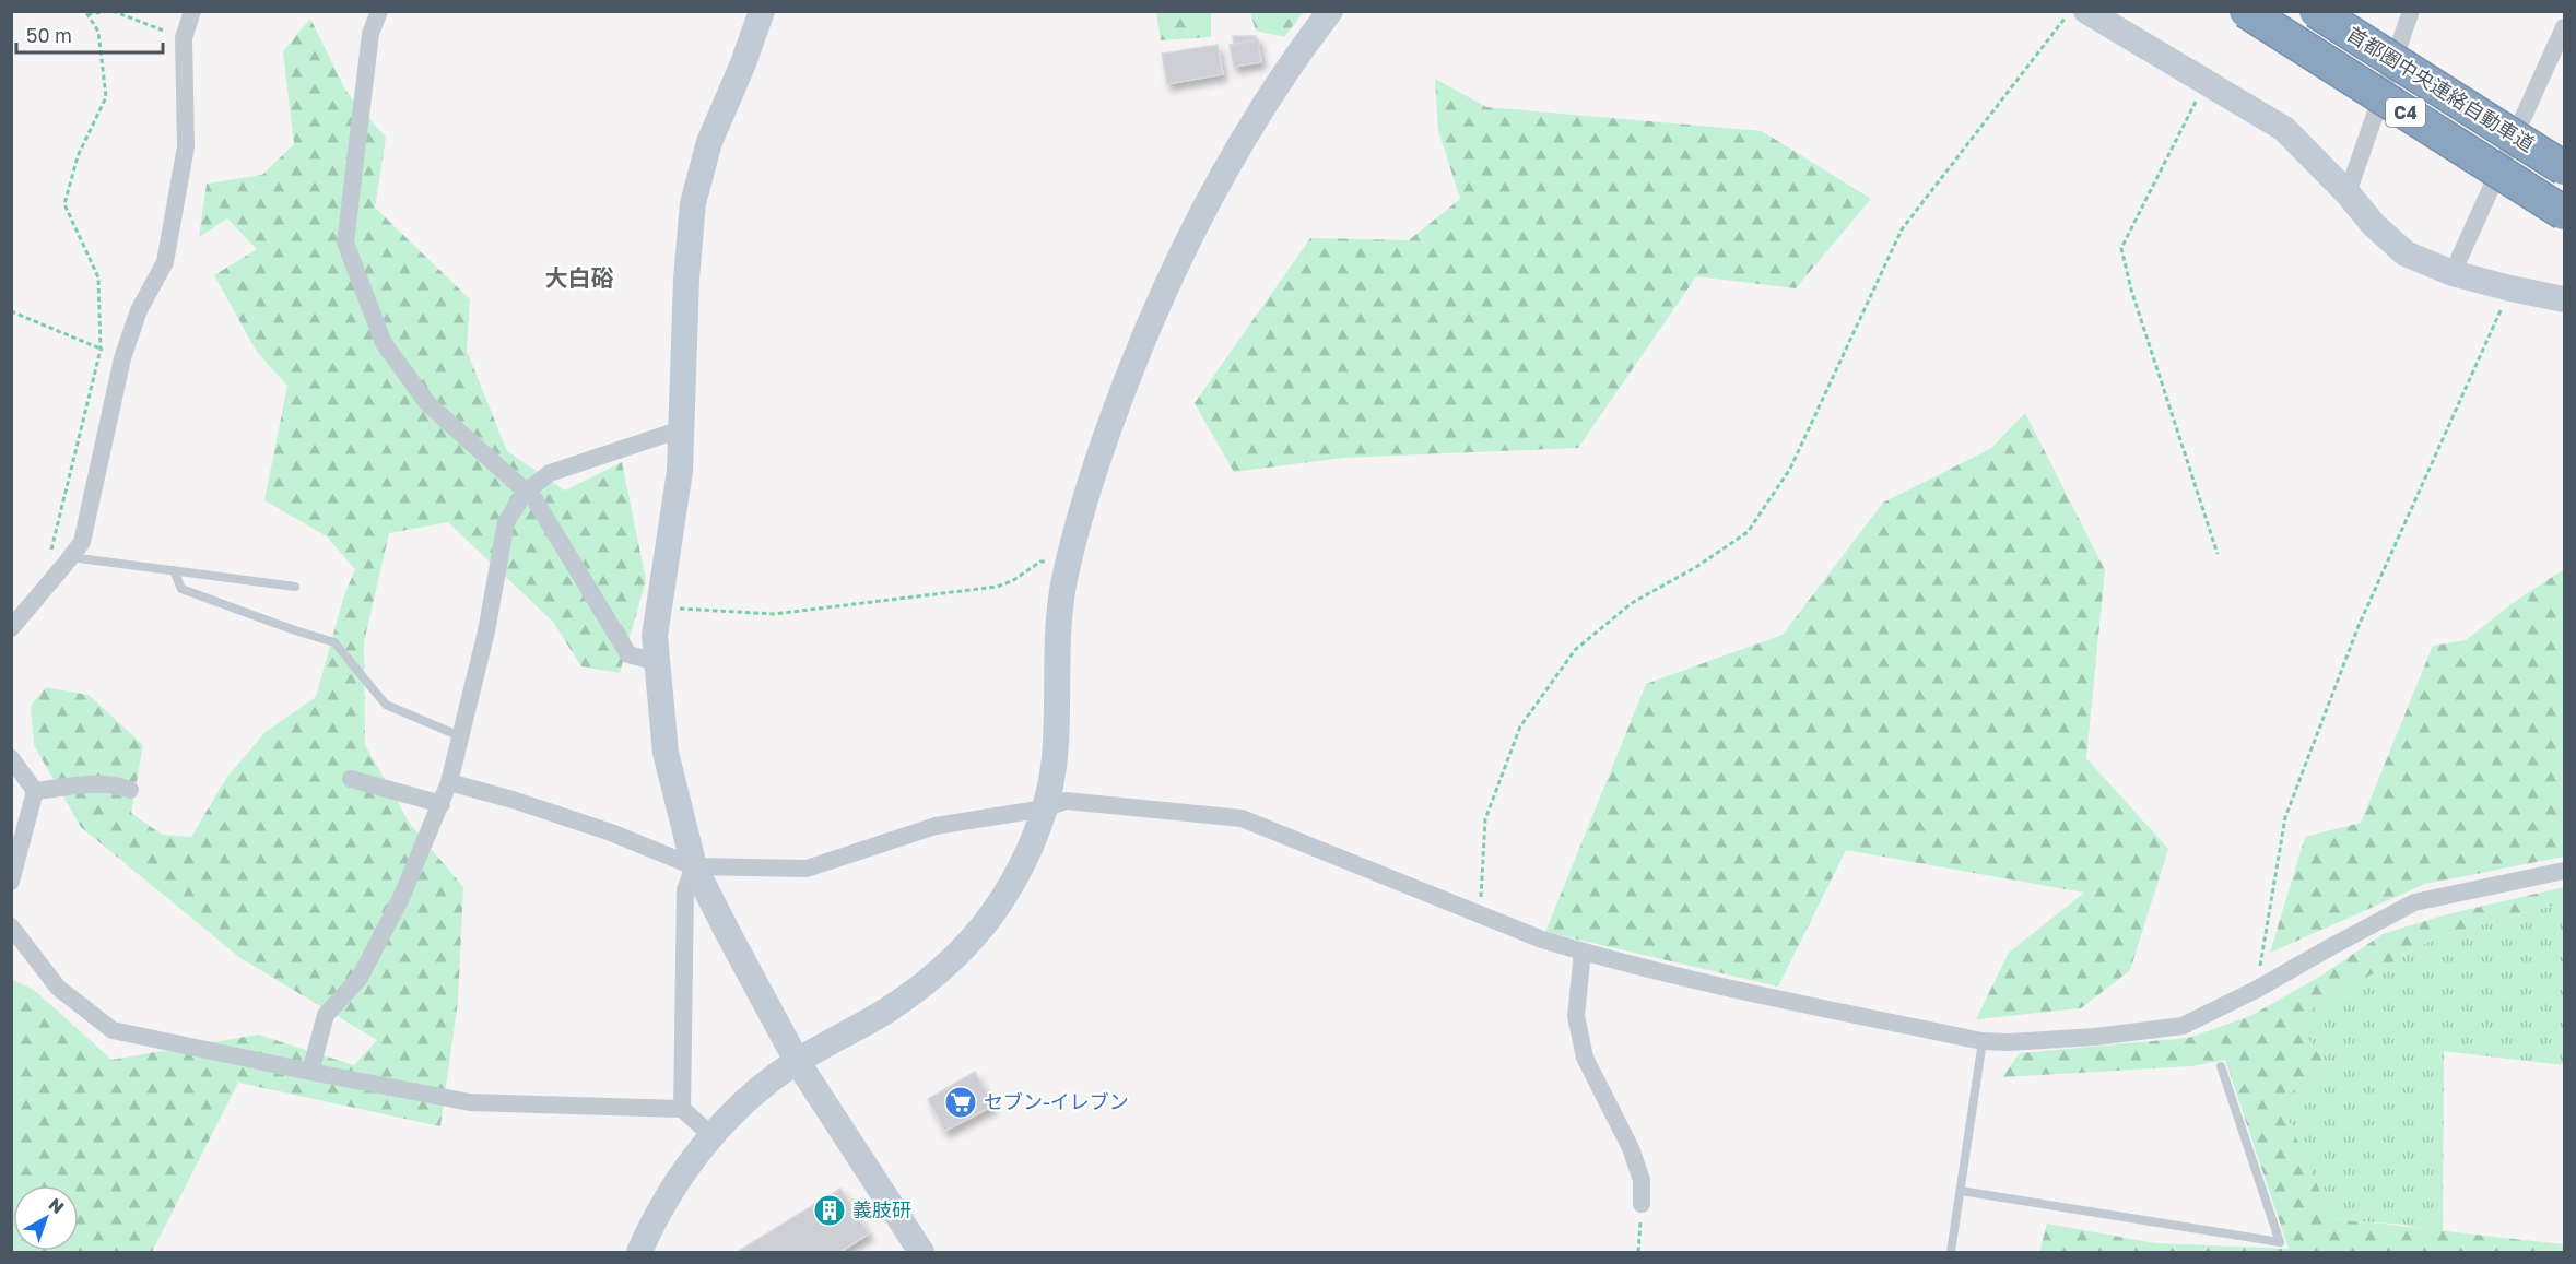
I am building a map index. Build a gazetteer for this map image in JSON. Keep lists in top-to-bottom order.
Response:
{
  "streets": {
    "highway": ["首都圏中央連絡自動車道", "C4"]
  },
  "districts": ["大白硲"],
  "places": {
    "supermarket": ["セブン-イレブン"],
    "building": ["義肢研"]
  },
  "scale_bar": "50 m",
  "north": "top right"
}
